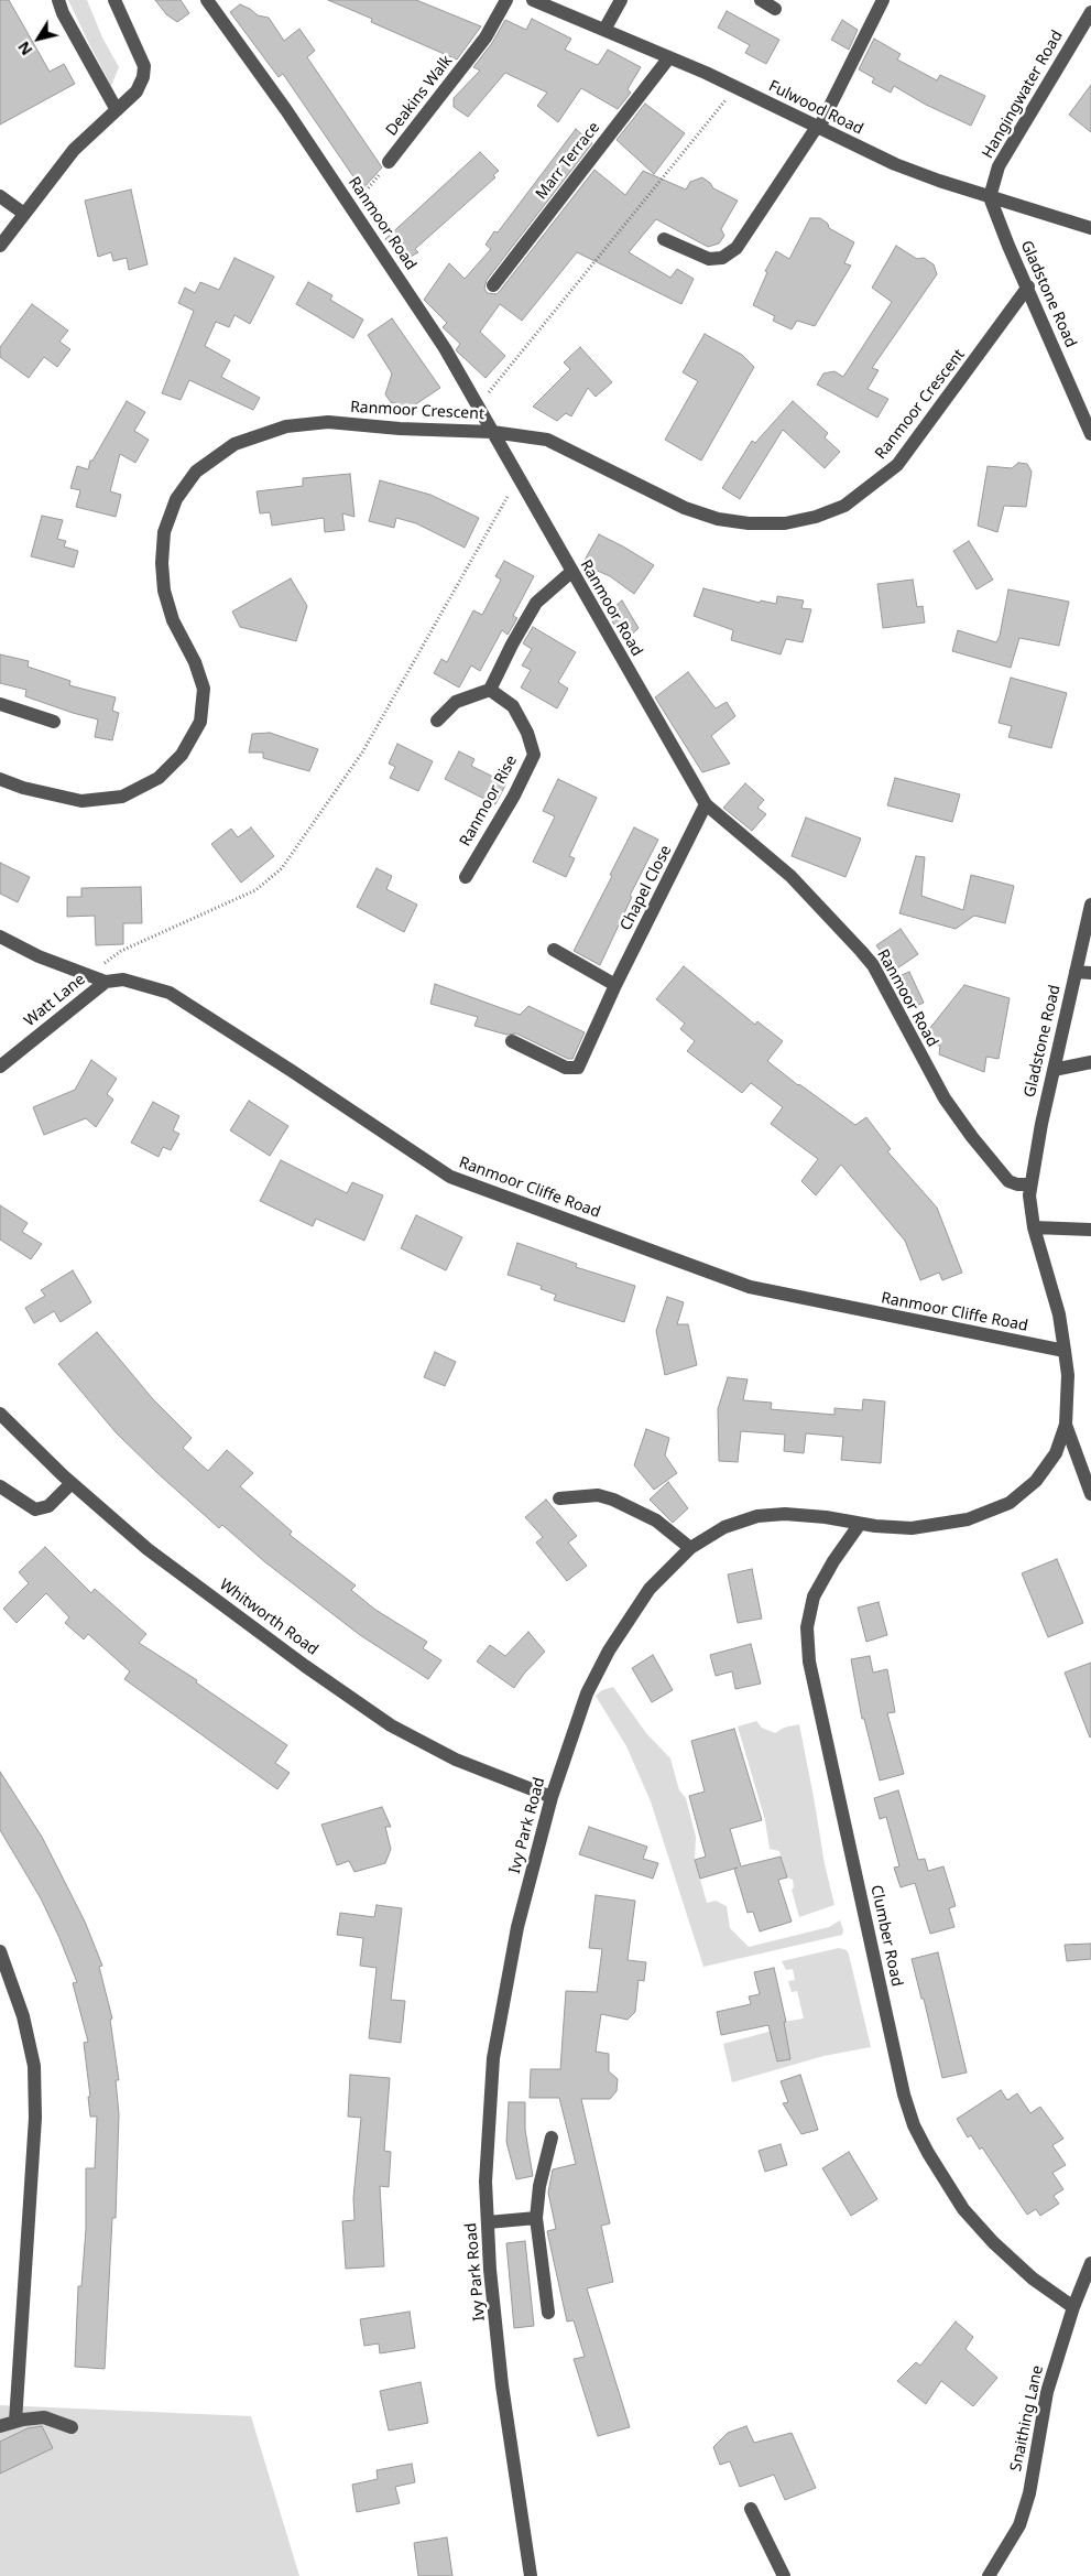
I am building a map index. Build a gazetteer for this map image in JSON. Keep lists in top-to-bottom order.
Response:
{
  "streets": {
    "street": [
      "Hangingwater Road",
      "Deakins Walk",
      "Fulwood Road",
      "Marr Terrace",
      "Ranmoor Road",
      "Gladstone Road",
      "Ranmoor Crescent",
      "Ranmoor Rise",
      "Chapel Close",
      "Watt Lane",
      "Ranmoor Cliffe Road",
      "Whitworth Road",
      "Ivy Park Road",
      "Clumber Road",
      "Snaithing Lane"
    ]
  },
  "crossings": [
    ["Hangingwater Road", "Fulwood Road"],
    ["Hangingwater Road", "Gladstone Road"],
    ["Fulwood Road", "Marr Terrace"],
    ["Fulwood Road", "Gladstone Road"],
    ["Ranmoor Road", "Gladstone Road"],
    ["Ranmoor Road", "Ranmoor Crescent"],
    ["Ranmoor Road", "Chapel Close"],
    ["Gladstone Road", "Ranmoor Crescent"],
    ["Watt Lane", "Ranmoor Cliffe Road"],
    ["Whitworth Road", "Ivy Park Road"],
    ["Ivy Park Road", "Clumber Road"],
    ["Clumber Road", "Snaithing Lane"]
  ],
  "north": "bottom left"
}
